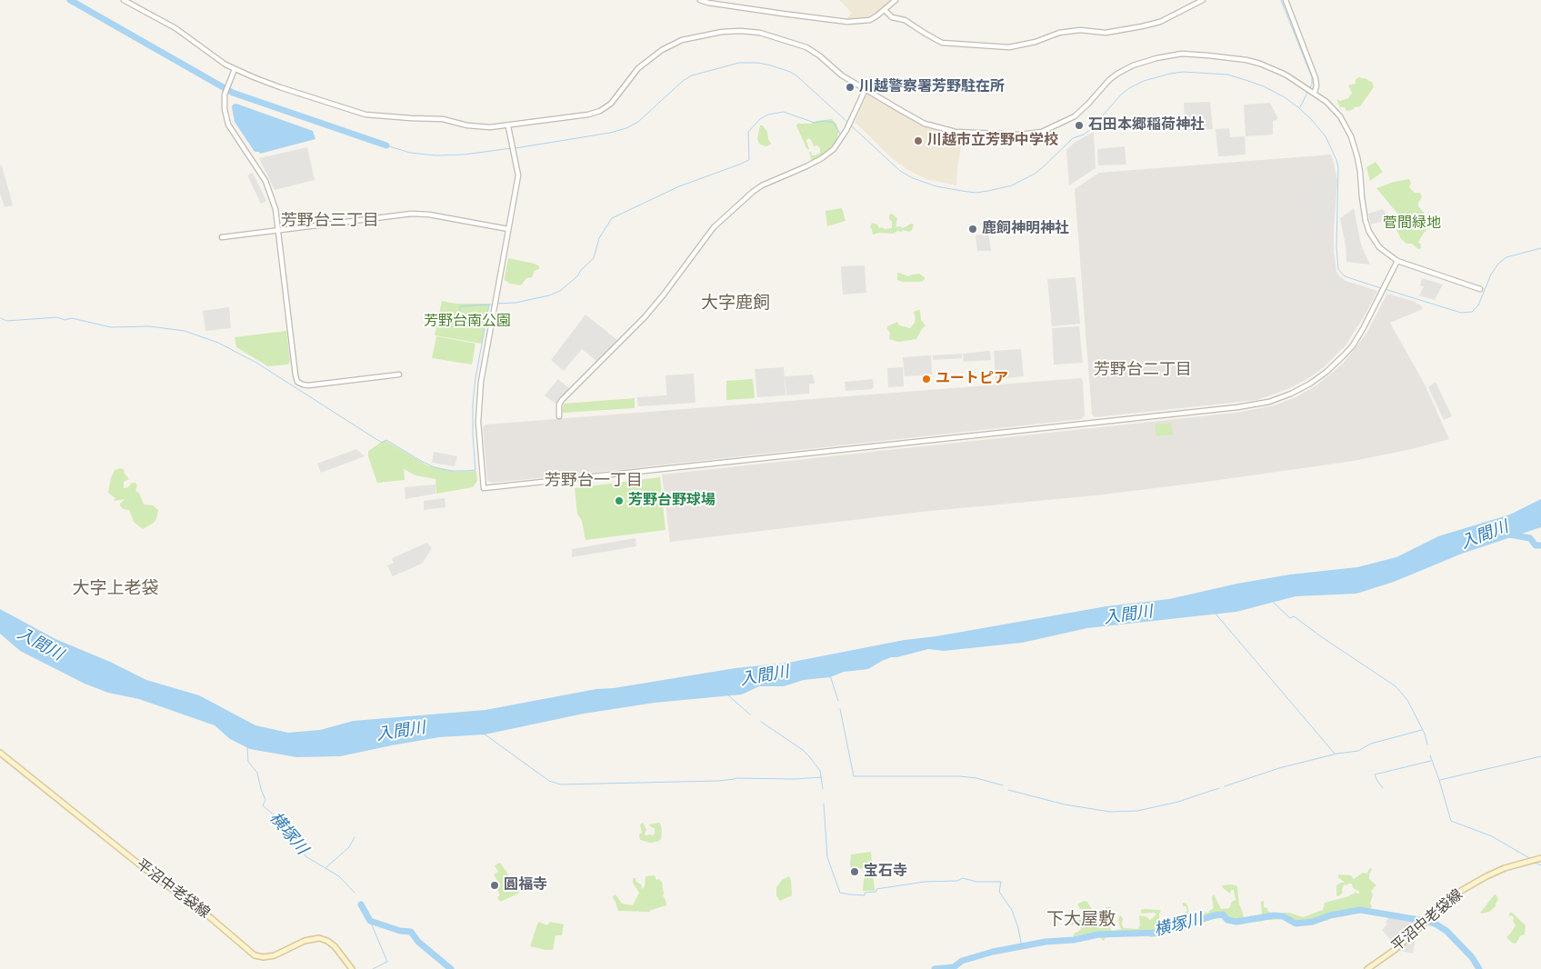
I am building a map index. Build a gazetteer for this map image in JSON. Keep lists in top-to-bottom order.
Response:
{
  "streets": {
    "main road": ["平沼中老袋線"]
  },
  "districts": [
    "芳野台三丁目",
    "大字鹿飼",
    "芳野台二丁目",
    "芳野台一丁目",
    "大字上老袋",
    "下大屋敷"
  ],
  "water": ["入間川", "横塚川"],
  "parks": ["菅間緑地", "芳野台南公園"],
  "places": [
    "川越警察署芳野駐在所",
    "石田本郷稲荷神社",
    "川越市立芳野中学校",
    "鹿飼神明神社",
    "ユートピア",
    "芳野台野球場",
    "宝石寺",
    "圓福寺"
  ]
}
